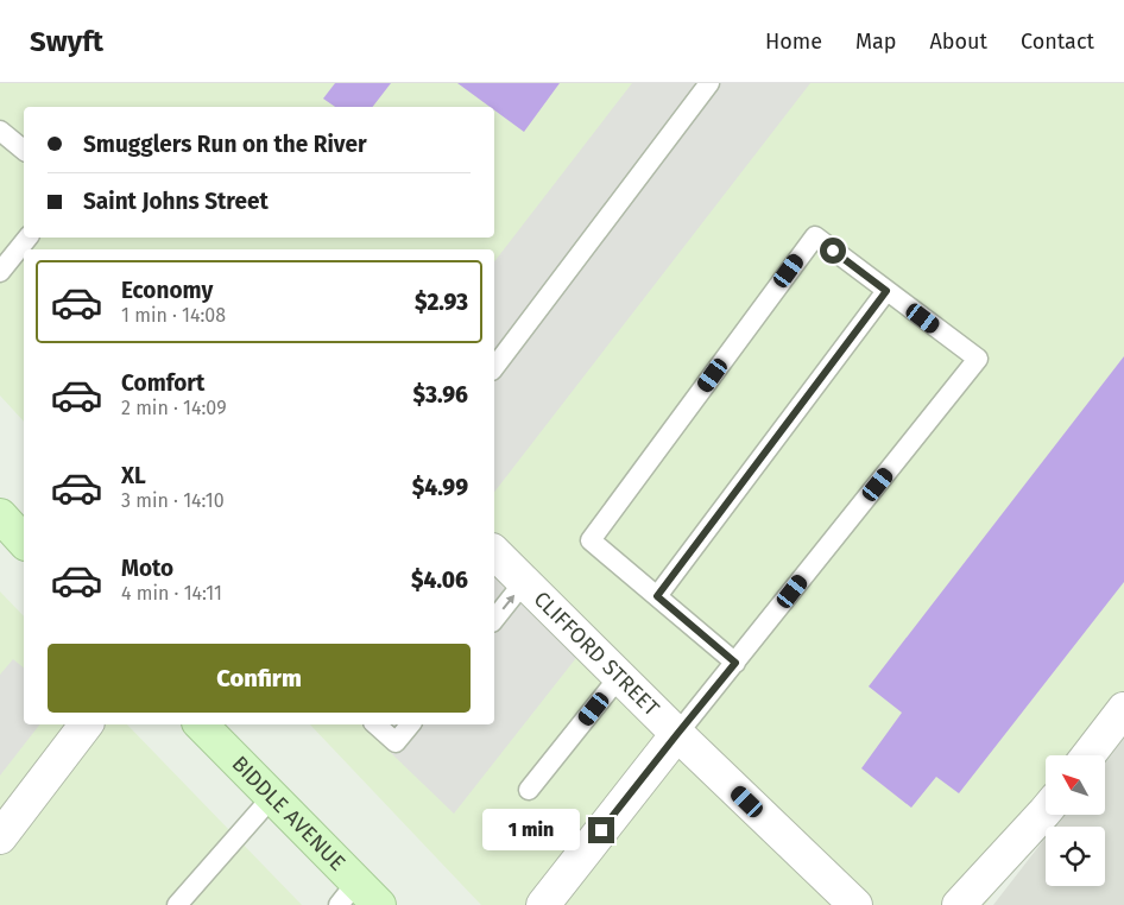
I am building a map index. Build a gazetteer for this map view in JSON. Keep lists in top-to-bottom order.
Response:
{
  "streets": {
    "main road": ["BIDDLE AVENUE"],
    "street": ["CLIFFORD STREET"]
  },
  "north": "top left",
  "page": {
    "header": "Swyft",
    "nav": [
      "Home",
      "Map",
      "About",
      "Contact"
    ],
    "banner": ["Smugglers Run on the River", "Saint Johns Street"],
    "list": [
      {
        "name": "Economy",
        "note": "1 min · 14:08",
        "value": "$2.93"
      },
      {
        "name": "Comfort",
        "note": "2 min · 14:09",
        "value": "$3.96"
      },
      {
        "name": "XL",
        "note": "3 min · 14:10",
        "value": "$4.99"
      },
      {
        "name": "Moto",
        "note": "4 min · 14:11",
        "value": "$4.06"
      }
    ],
    "buttons": "Confirm",
    "bubble": "1 min"
  }
}
